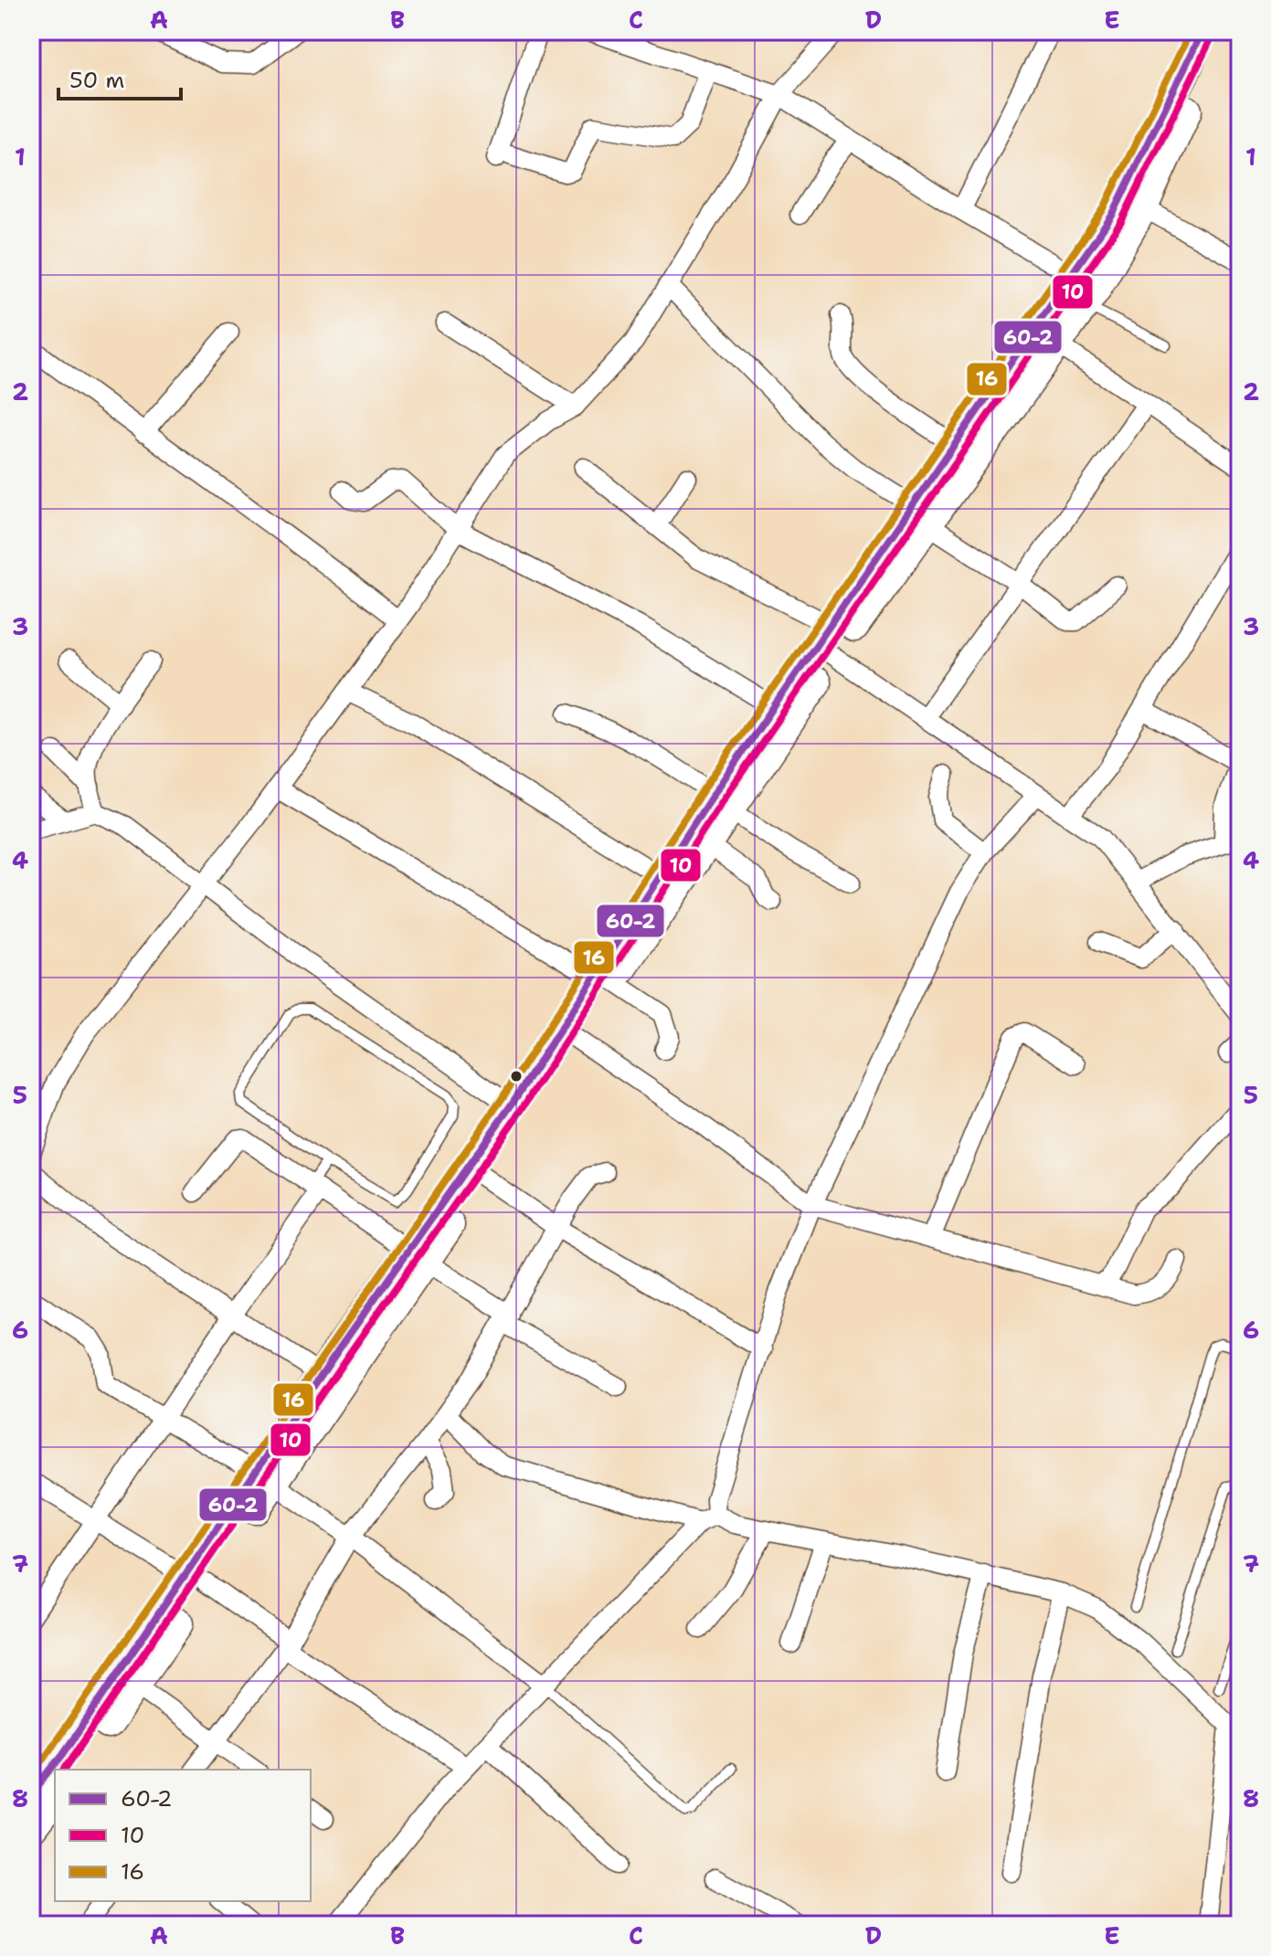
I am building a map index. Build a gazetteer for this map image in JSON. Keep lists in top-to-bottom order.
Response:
{
  "lines": ["transit line 60-2", "transit line 16", "transit line 10"],
  "legend": ["60-2", "10", "16"],
  "scale_bar": "50 m",
  "grid": {
    "columns": [
      "A",
      "B",
      "C",
      "D",
      "E"
    ],
    "rows": [
      "1",
      "2",
      "3",
      "4",
      "5",
      "6",
      "7",
      "8"
    ]
  }
}
